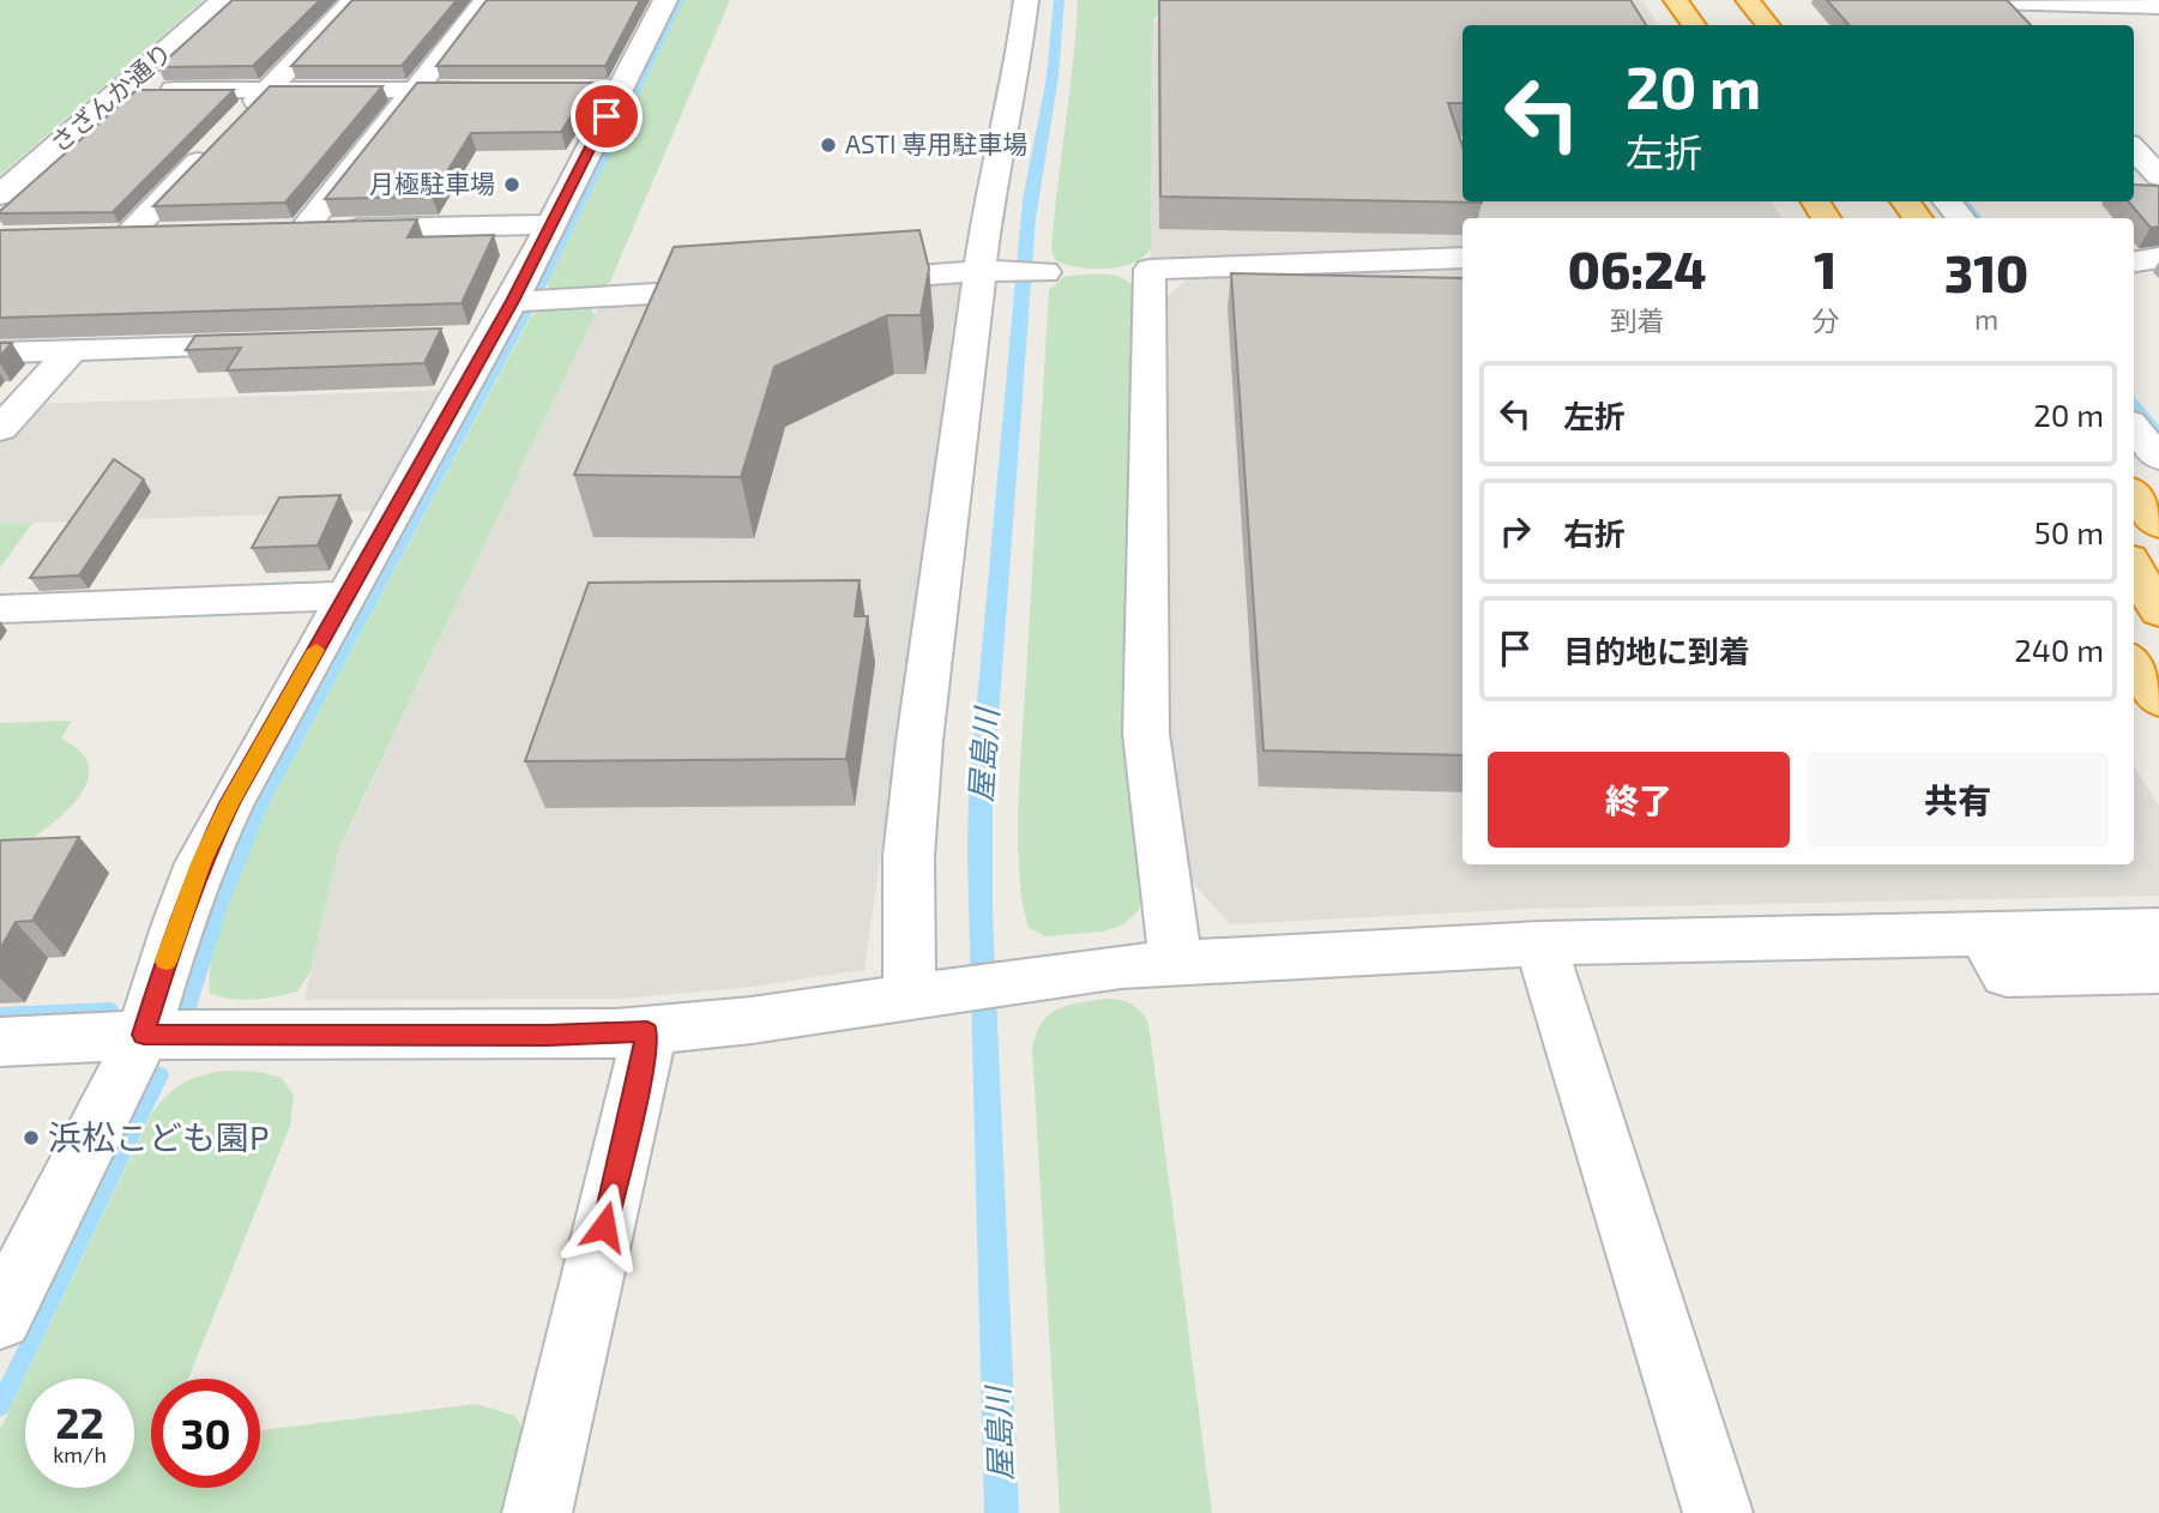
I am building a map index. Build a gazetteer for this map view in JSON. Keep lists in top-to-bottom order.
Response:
{
  "streets": {
    "street": ["さざんか通り"]
  },
  "water": ["屋島川"],
  "places": ["ASTI 専用駐車場", "月極駐車場", "浜松こども園P"],
  "page": {
    "turn": ["20 m", "左折"],
    "eta": [
      "06:24",
      "到着",
      "1",
      "分",
      "310",
      "m"
    ],
    "list": [
      {
        "name": "左折",
        "value": "20 m"
      },
      {
        "name": "右折",
        "value": "50 m"
      },
      {
        "name": "目的地に到着",
        "value": "240 m"
      }
    ],
    "buttons": ["終了", "共有"],
    "speed": "22 km/h",
    "limit": "30"
  }
}
